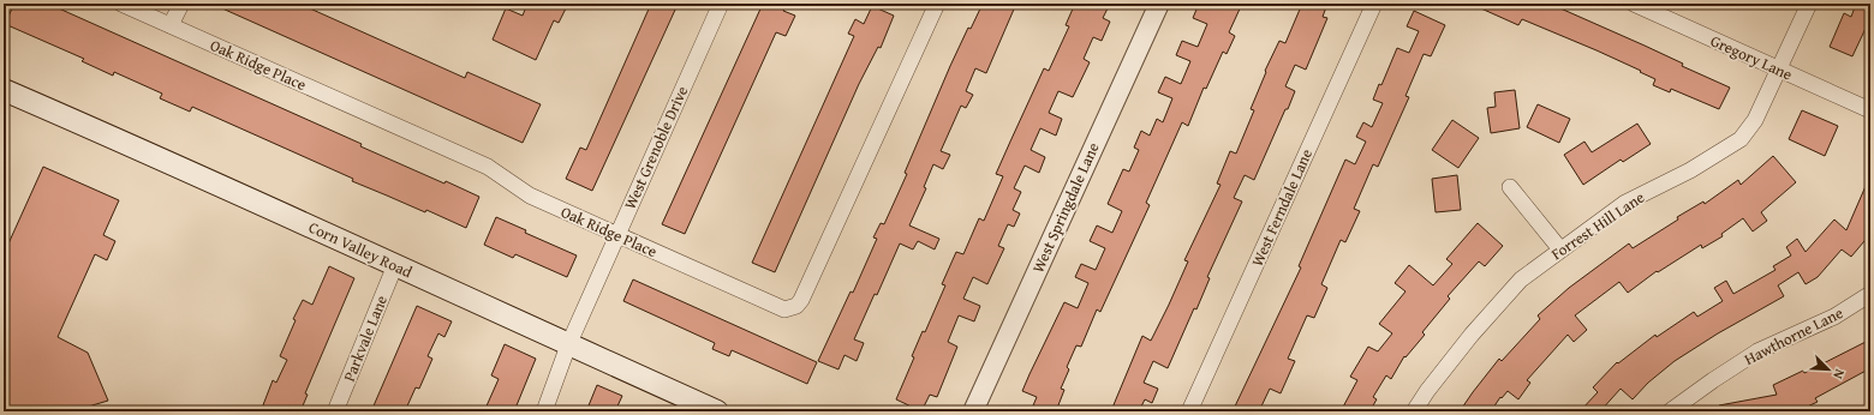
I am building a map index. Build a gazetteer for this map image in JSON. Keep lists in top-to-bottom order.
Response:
{
  "streets": {
    "main road": ["Corn Valley Road"],
    "street": [
      "Gregory Lane",
      "Oak Ridge Place",
      "West Grenoble Drive",
      "West Springdale Lane",
      "West Ferndale Lane",
      "Forrest Hill Lane",
      "Hawthorne Lane",
      "Parkvale Lane"
    ]
  },
  "crossings": [
    ["Gregory Lane", "Forrest Hill Lane"],
    ["Oak Ridge Place", "West Grenoble Drive"],
    ["West Grenoble Drive", "Corn Valley Road"],
    ["Corn Valley Road", "Parkvale Lane"]
  ],
  "north": "bottom right"
}
